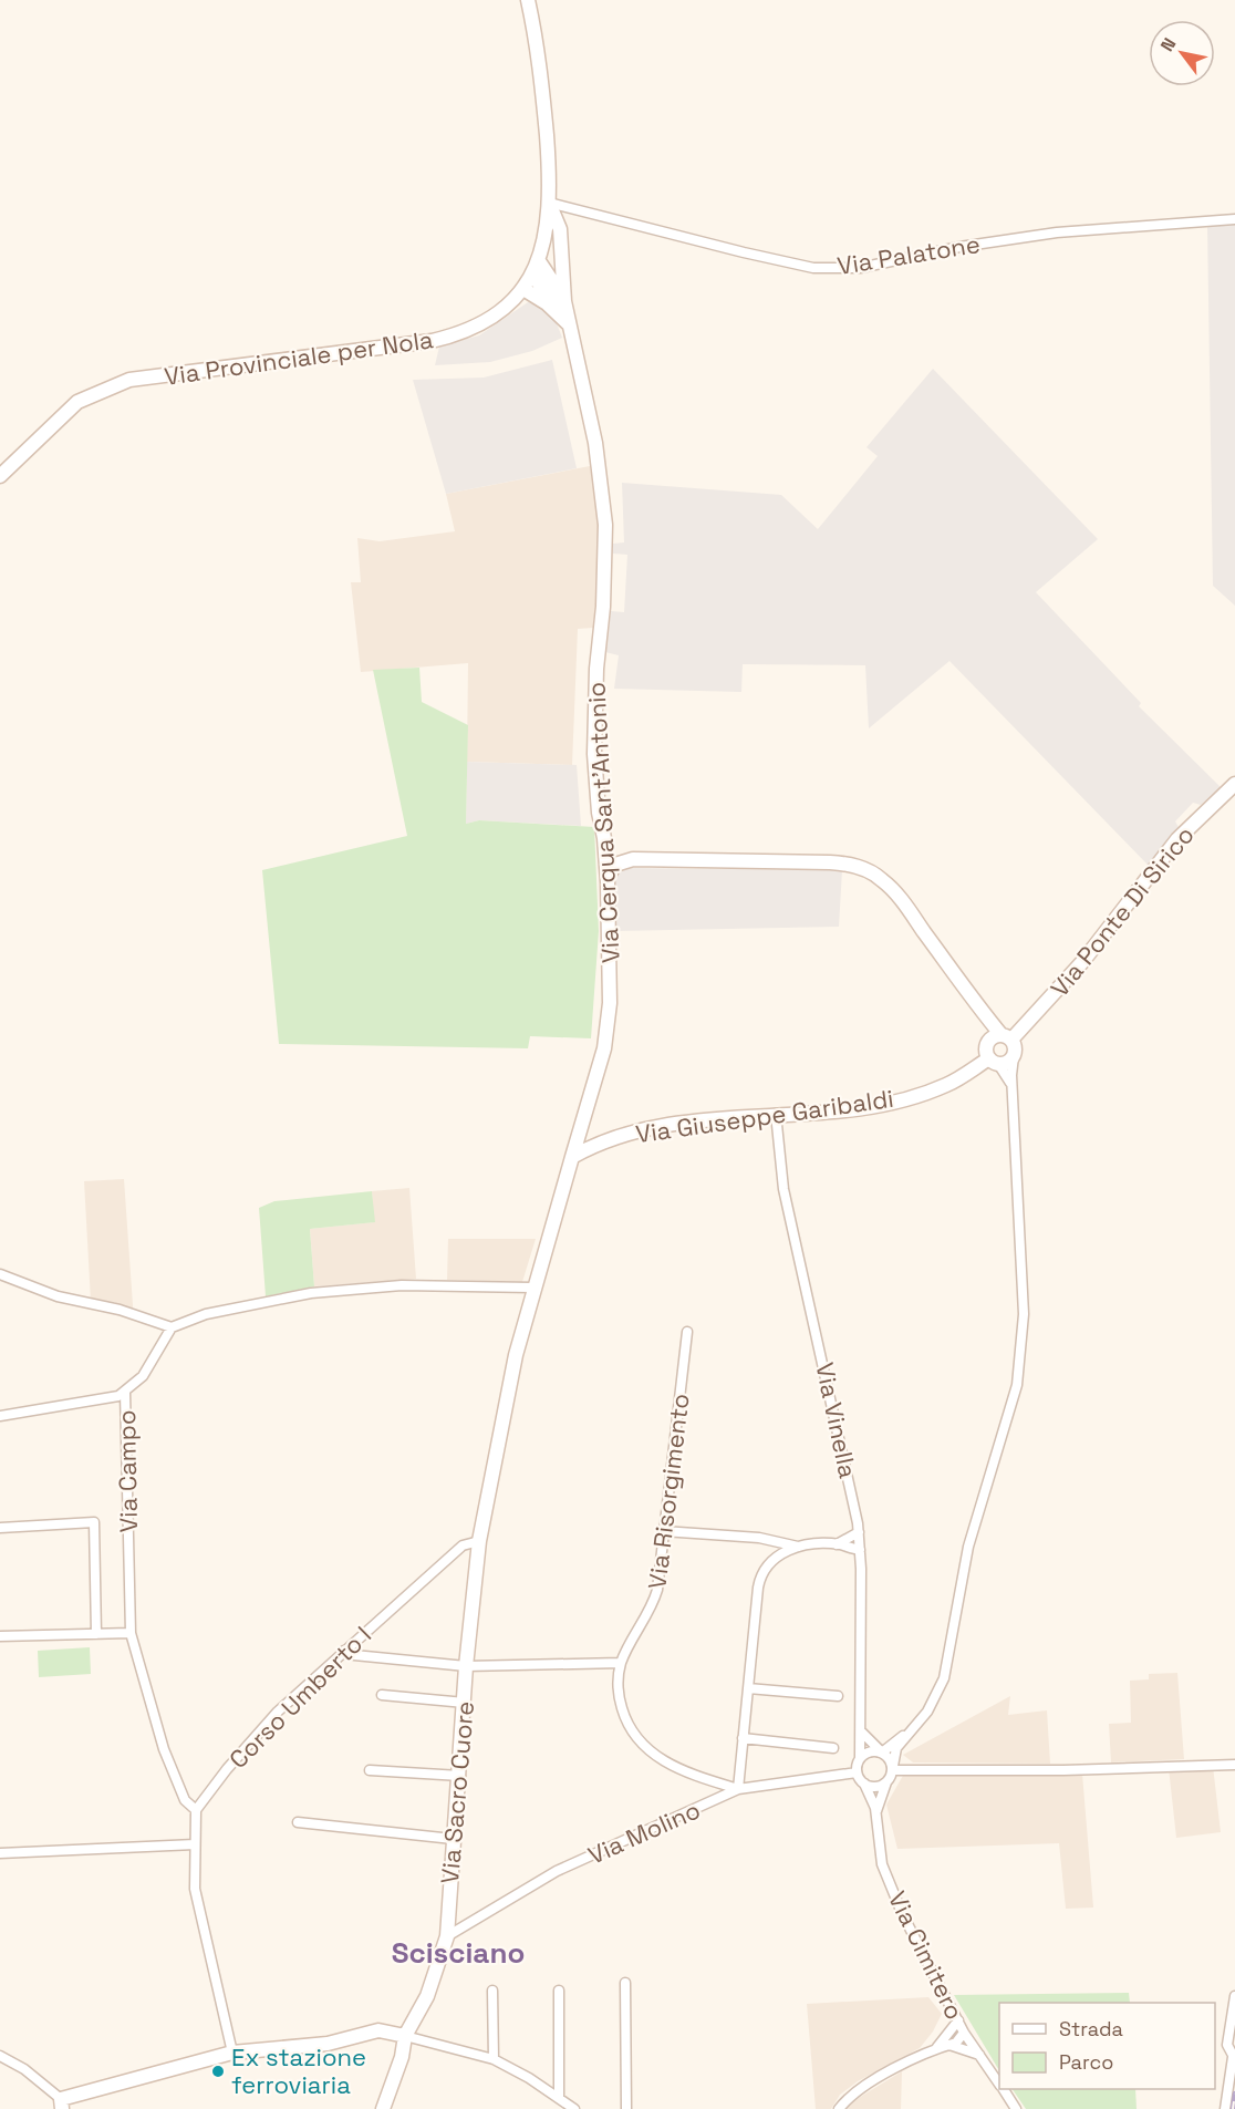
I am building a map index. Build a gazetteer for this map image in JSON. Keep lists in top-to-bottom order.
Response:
{
  "streets": {
    "street": [
      "Via Palatone",
      "Via Provinciale per Nola",
      "Via Cerqua Sant'Antonio",
      "Via Ponte Di Sirico",
      "Via Giuseppe Garibaldi",
      "Via Vinella",
      "Via Campo",
      "Via Risorgimento",
      "Corso Umberto I",
      "Via Sacro Cuore",
      "Via Molino",
      "Via Cimitero"
    ]
  },
  "crossings": [
    ["Via Palatone", "Via Provinciale per Nola"],
    ["Via Provinciale per Nola", "Via Cerqua Sant'Antonio"],
    ["Via Cerqua Sant'Antonio", "Via Giuseppe Garibaldi"],
    ["Via Ponte Di Sirico", "Via Giuseppe Garibaldi"],
    ["Via Giuseppe Garibaldi", "Via Vinella"],
    ["Via Vinella", "Via Molino"],
    ["Via Campo", "Corso Umberto I"],
    ["Via Risorgimento", "Via Molino"],
    ["Corso Umberto I", "Via Sacro Cuore"],
    ["Via Sacro Cuore", "Via Molino"]
  ],
  "districts": ["Scisciano"],
  "places": ["Ex stazione ferroviaria"],
  "legend": ["Strada", "Parco"],
  "north": "top left"
}
